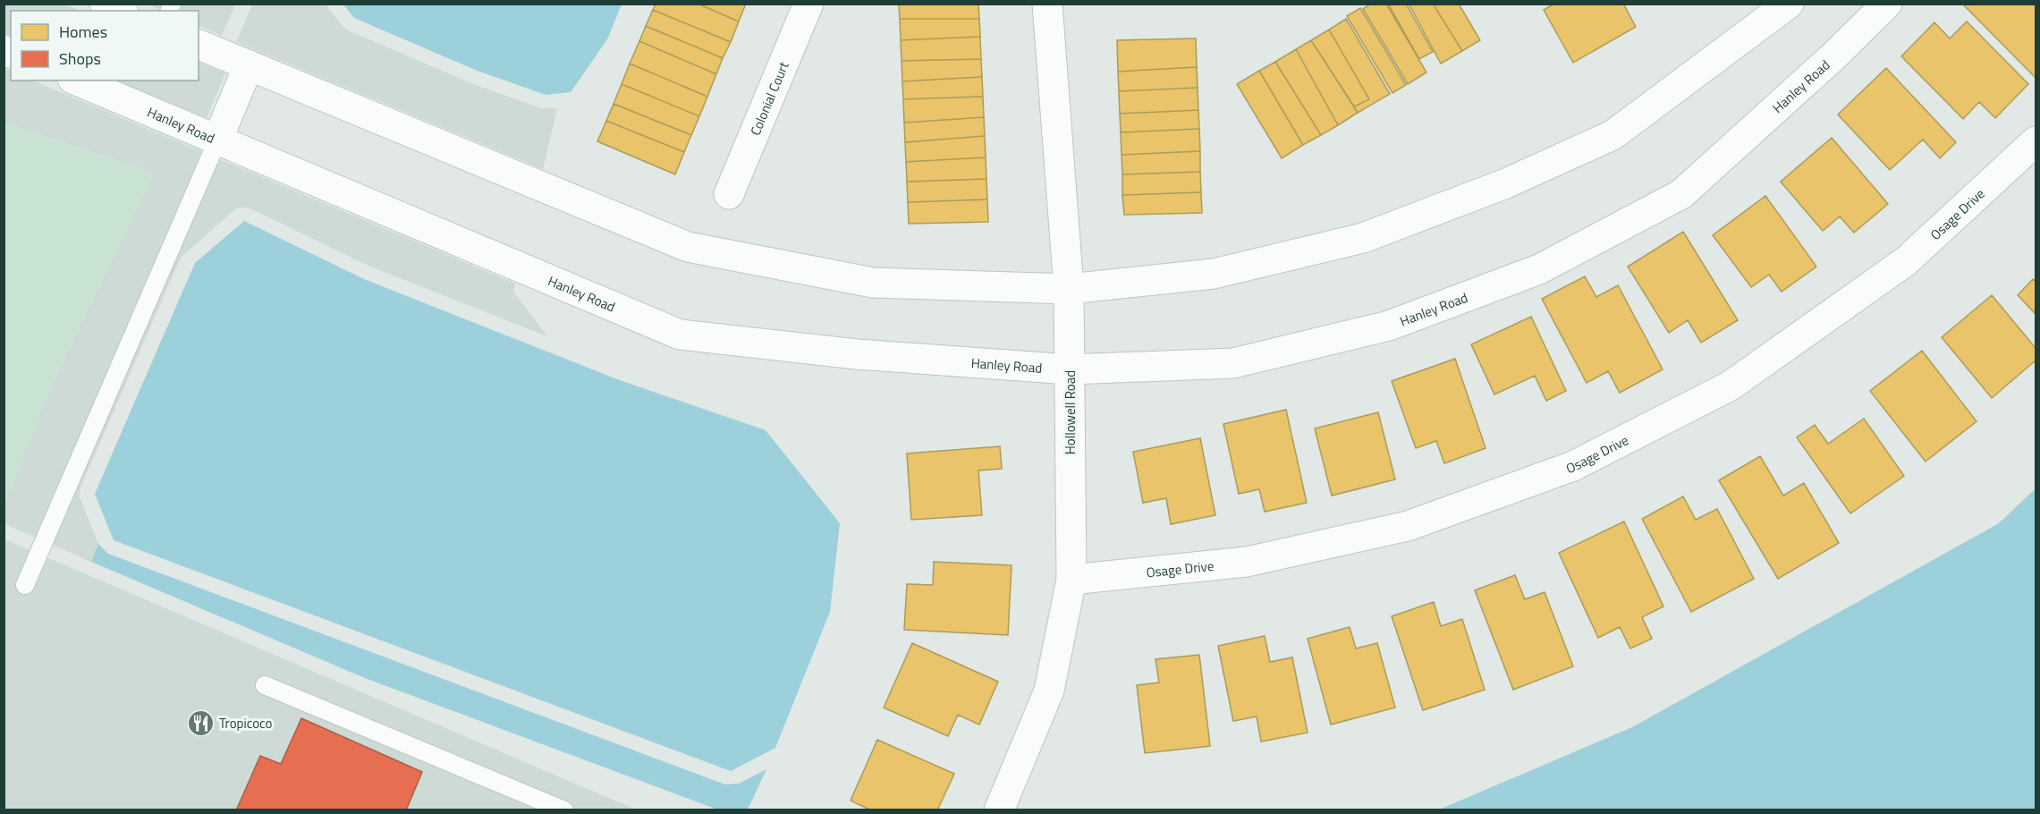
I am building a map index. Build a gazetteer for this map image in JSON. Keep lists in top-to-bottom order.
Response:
{
  "streets": {
    "main road": [
      "Hanley Road",
      "Colonial Court",
      "Osage Drive",
      "Hollowell Road"
    ]
  },
  "crossings": [
    ["Hanley Road", "Hollowell Road"],
    ["Osage Drive", "Hollowell Road"]
  ],
  "places": {
    "restaurant": ["Tropicoco"]
  },
  "legend": ["Homes", "Shops"]
}
